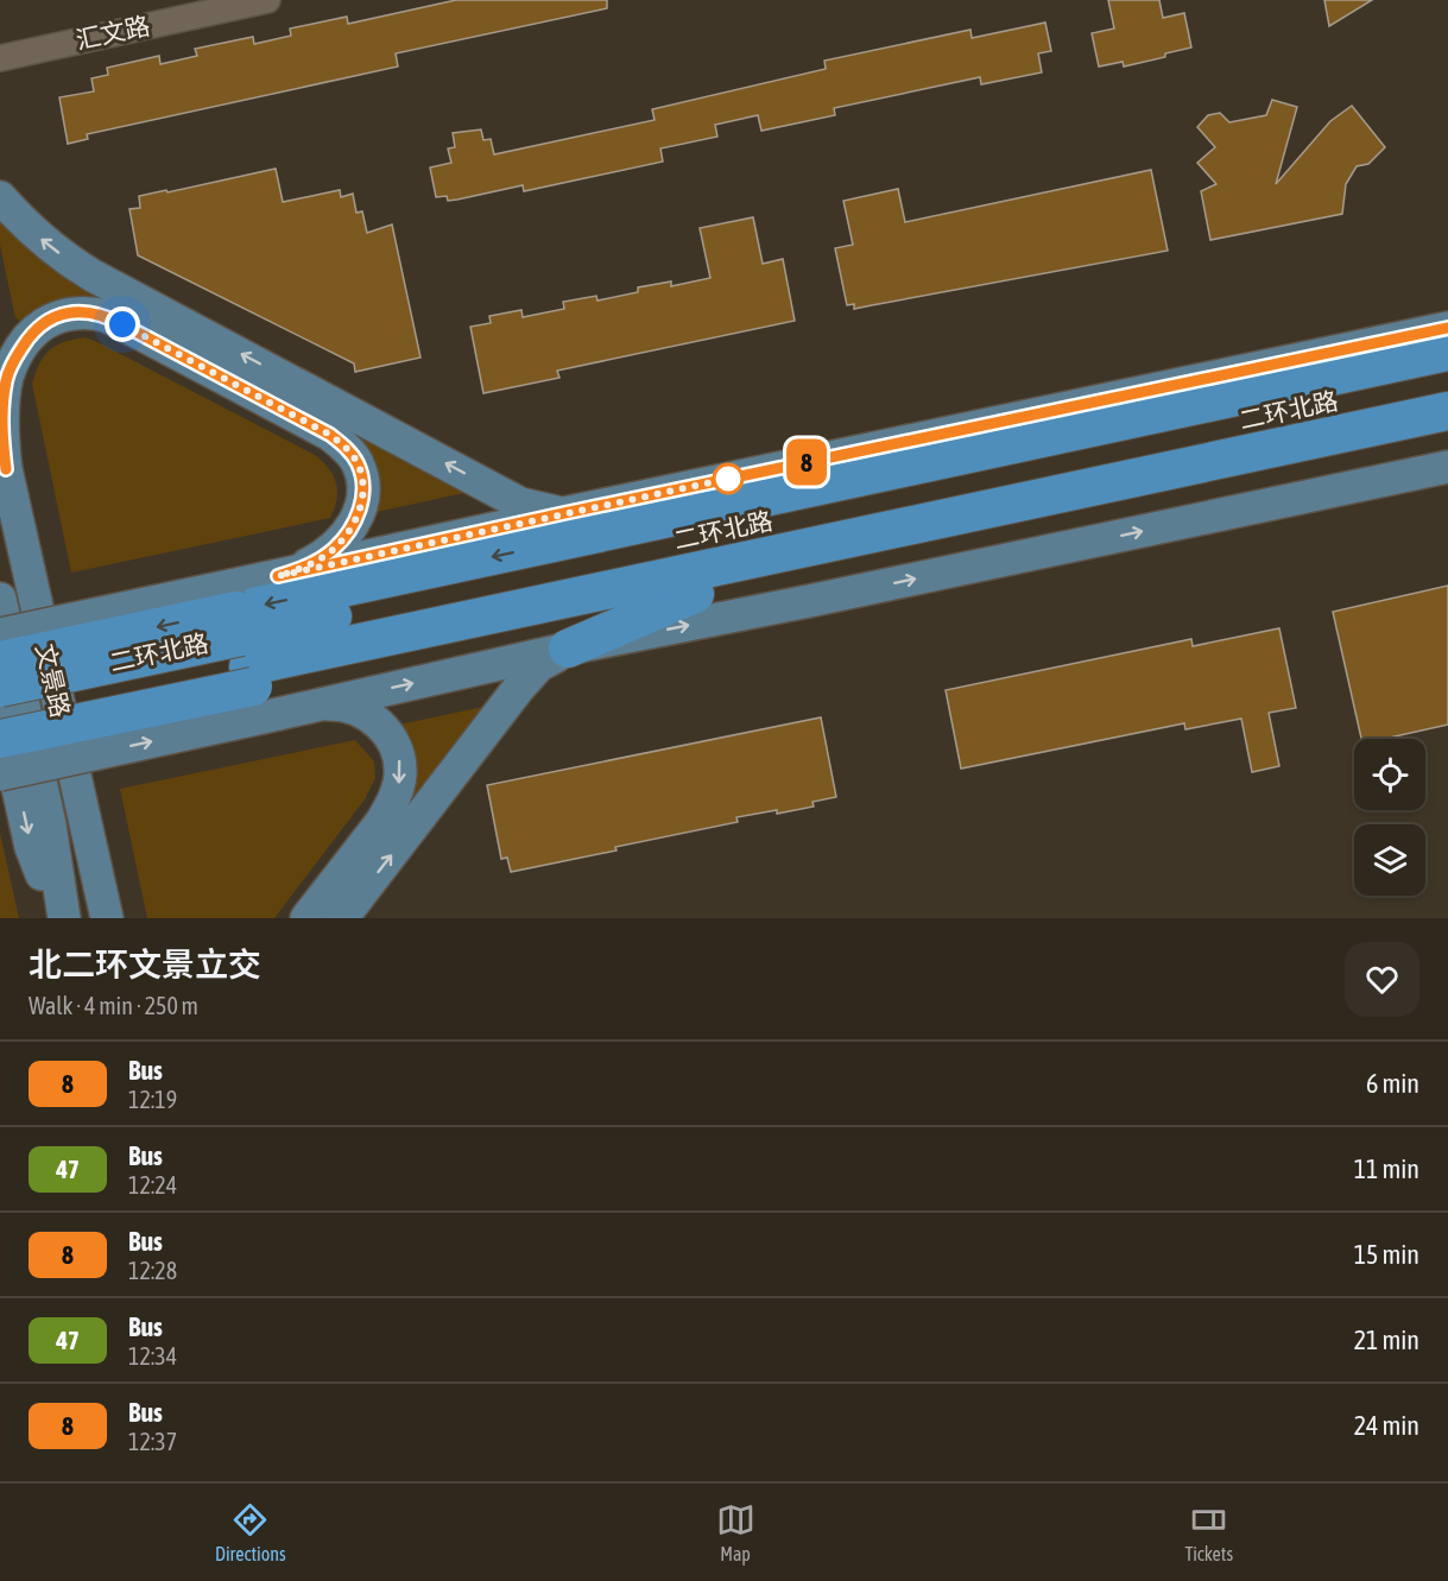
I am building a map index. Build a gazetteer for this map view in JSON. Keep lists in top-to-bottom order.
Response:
{
  "streets": {
    "highway": ["二环北路"],
    "main road": ["文景路"],
    "street": ["汇文路"]
  },
  "lines": ["bus line 8"],
  "page": {
    "on_map": "8",
    "heading": ["北二环文景立交", "Walk · 4 min · 250 m"],
    "list": [
      {
        "mark": "8",
        "name": "Bus",
        "note": "12:19",
        "value": "6 min"
      },
      {
        "mark": "47",
        "name": "Bus",
        "note": "12:24",
        "value": "11 min"
      },
      {
        "mark": "8",
        "name": "Bus",
        "note": "12:28",
        "value": "15 min"
      },
      {
        "mark": "47",
        "name": "Bus",
        "note": "12:34",
        "value": "21 min"
      },
      {
        "mark": "8",
        "name": "Bus",
        "note": "12:37",
        "value": "24 min"
      }
    ],
    "tabs": ["Directions", "Map", "Tickets"]
  }
}
